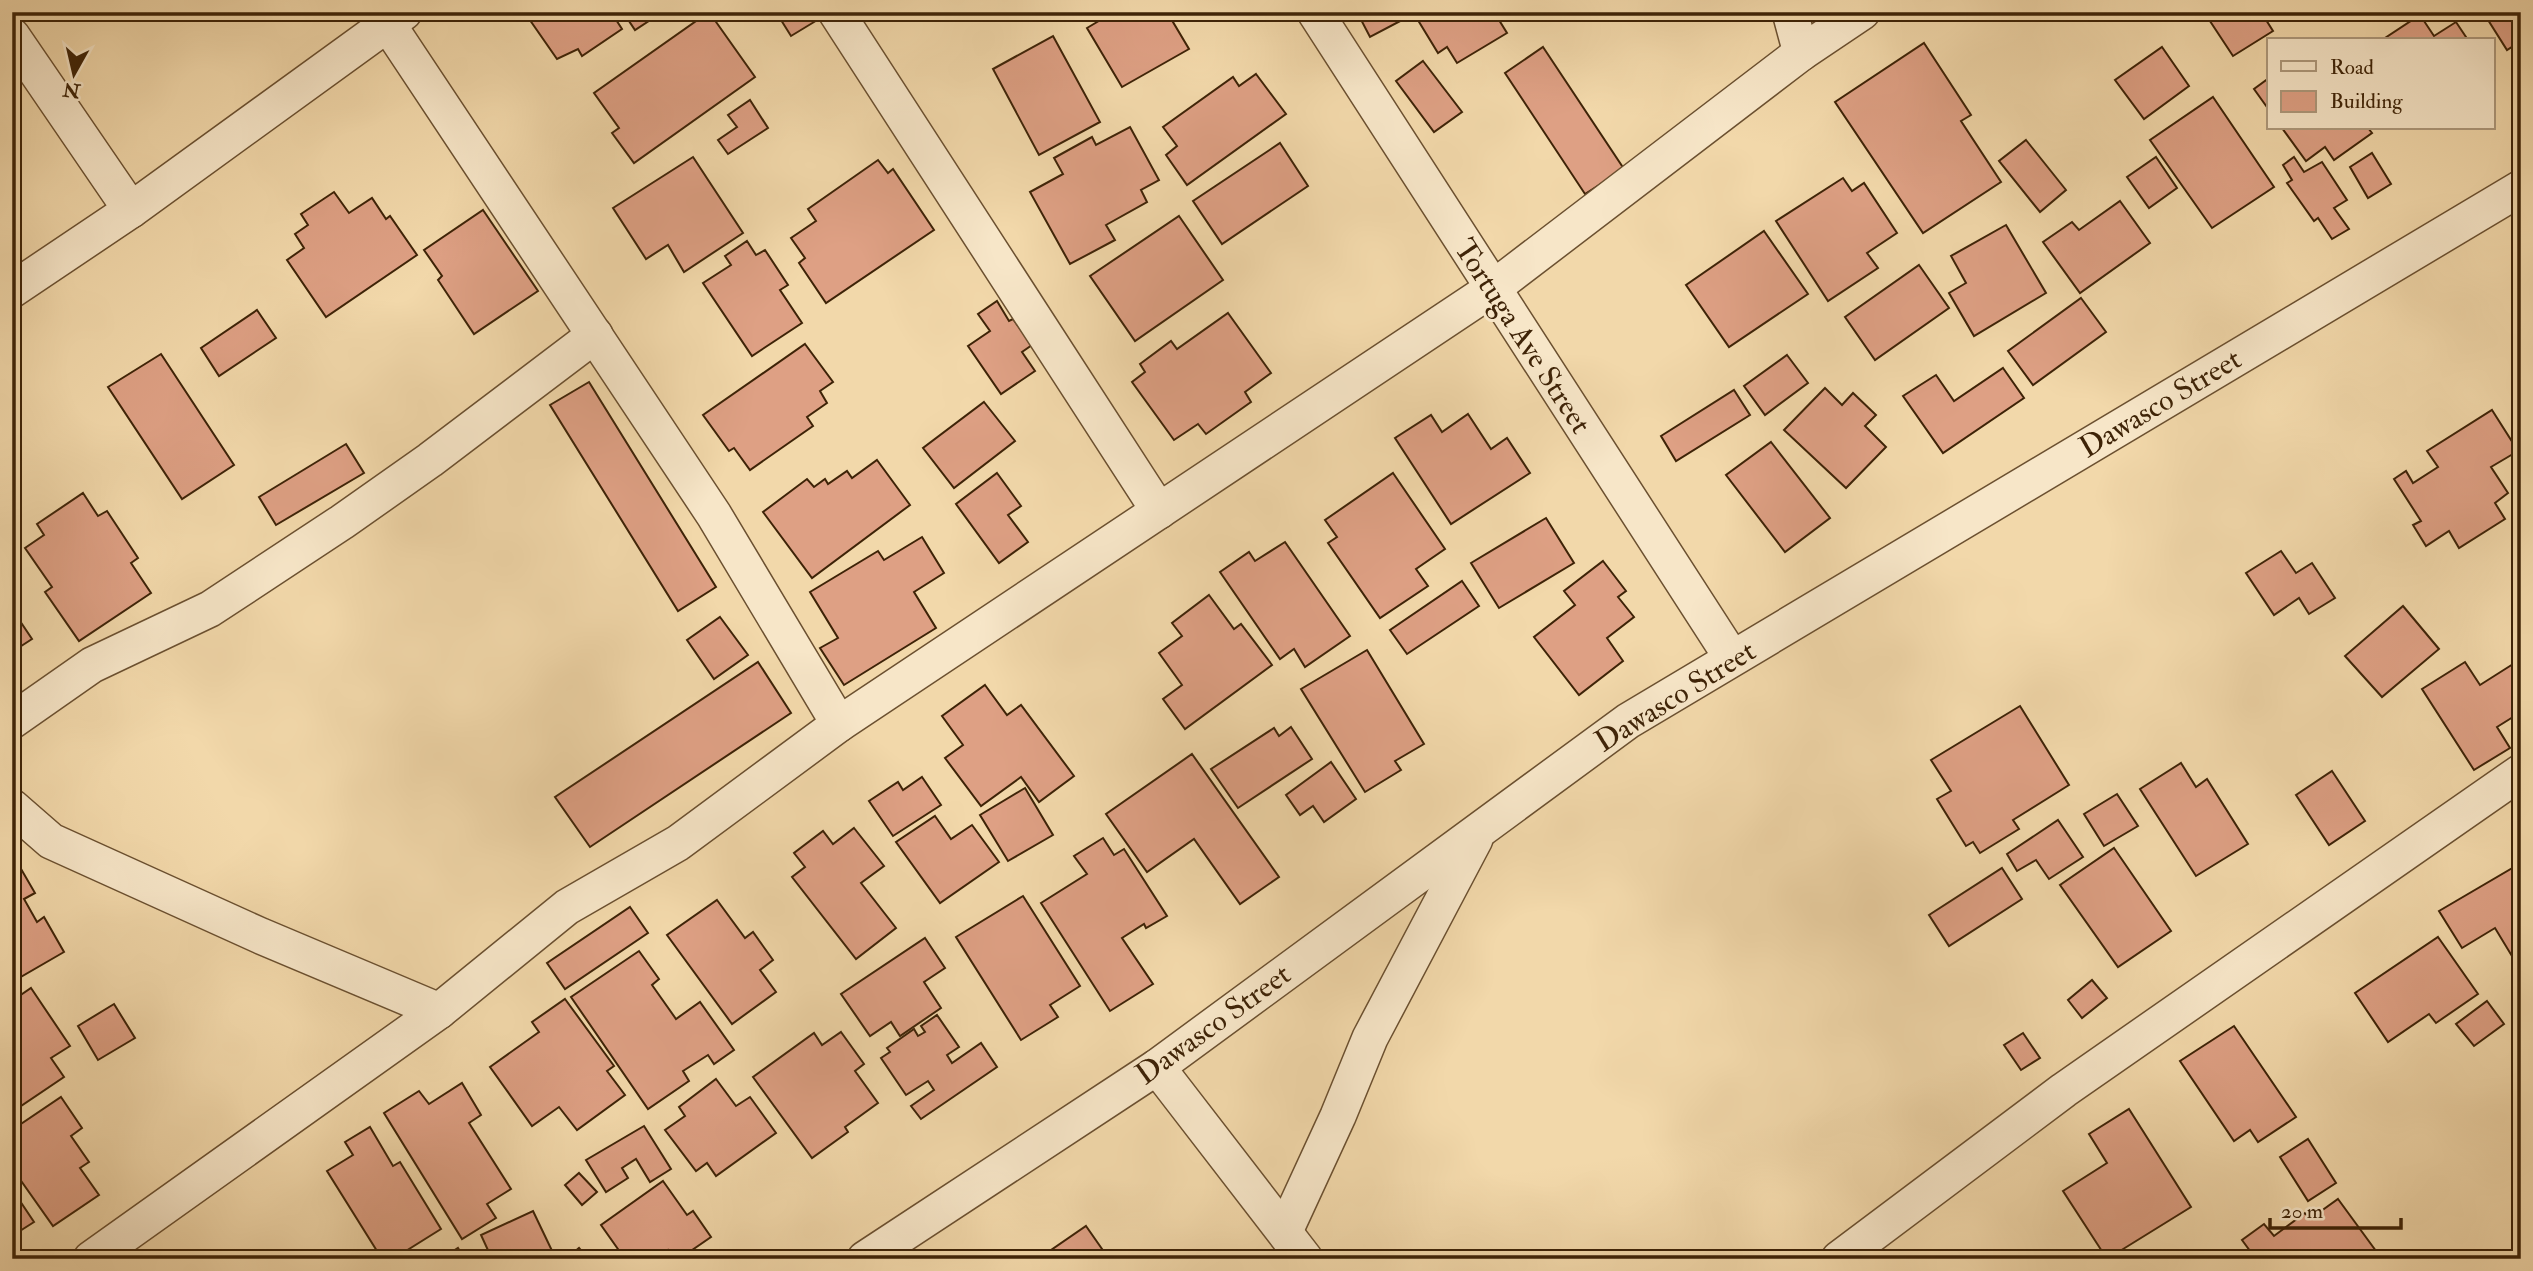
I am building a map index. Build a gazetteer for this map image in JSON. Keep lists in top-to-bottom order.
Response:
{
  "streets": {
    "street": ["Tortuga Ave Street", "Dawasco Street"]
  },
  "crossings": [
    ["Tortuga Ave Street", "Dawasco Street"]
  ],
  "legend": ["Road", "Building"],
  "scale_bar": "20 m",
  "north": "bottom"
}
